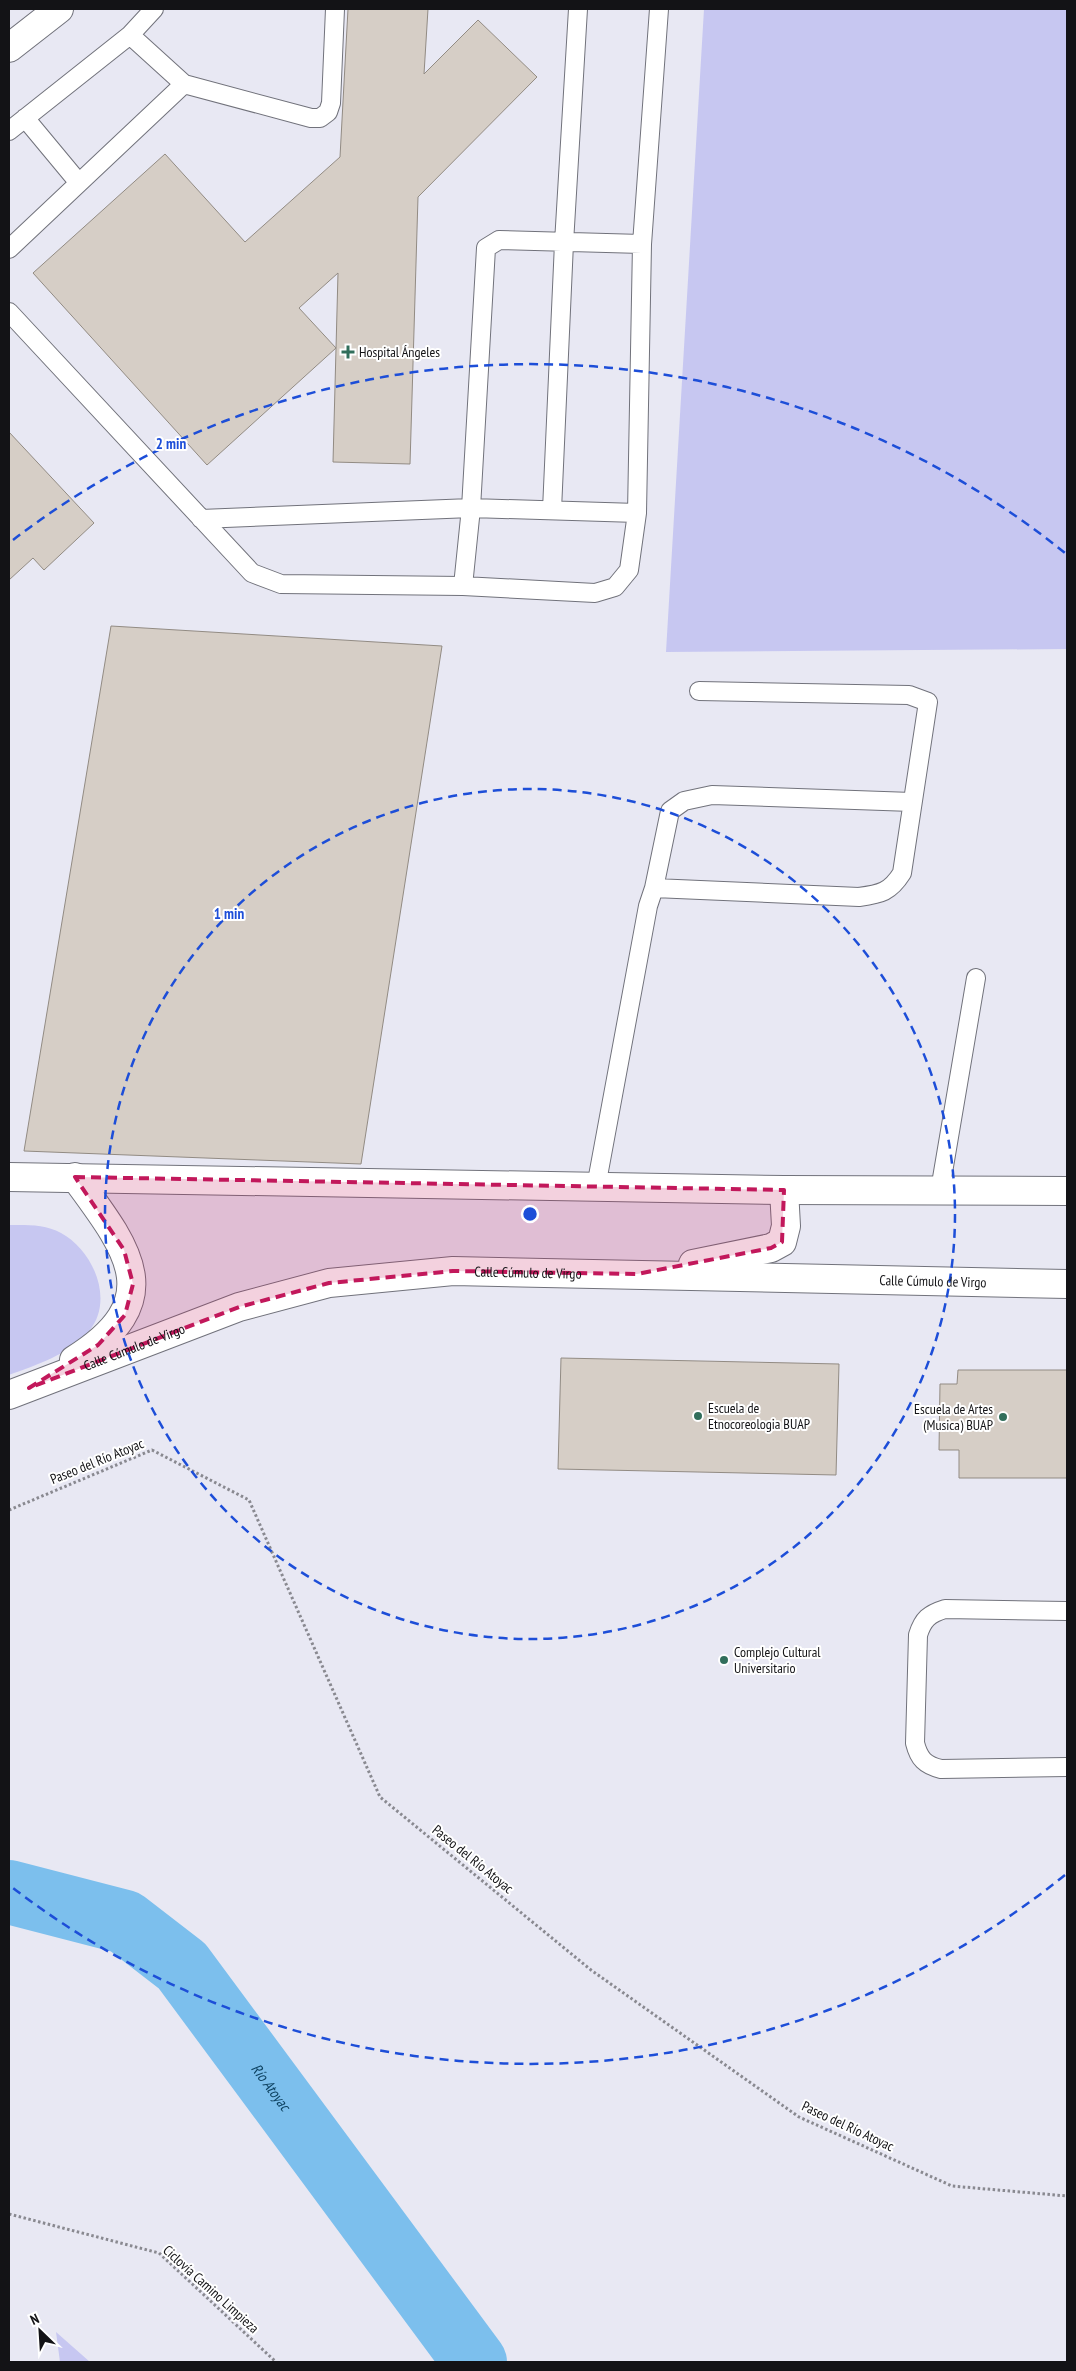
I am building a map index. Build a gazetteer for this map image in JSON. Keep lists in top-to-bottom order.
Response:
{
  "streets": {
    "main road": ["Calle Cúmulo de Virgo"],
    "path": ["Paseo del Río Atoyac", "Ciclovía Camino Limpieza"]
  },
  "water": ["Río Atoyac"],
  "places": {
    "health": ["Hospital Ángeles"],
    "other": ["Escuela de Etnocoreologia BUAP", "Escuela de Artes (Musica) BUAP", "Complejo Cultural Universitario"]
  },
  "north": "top left",
  "rings": ["2 min", "1 min"]
}
